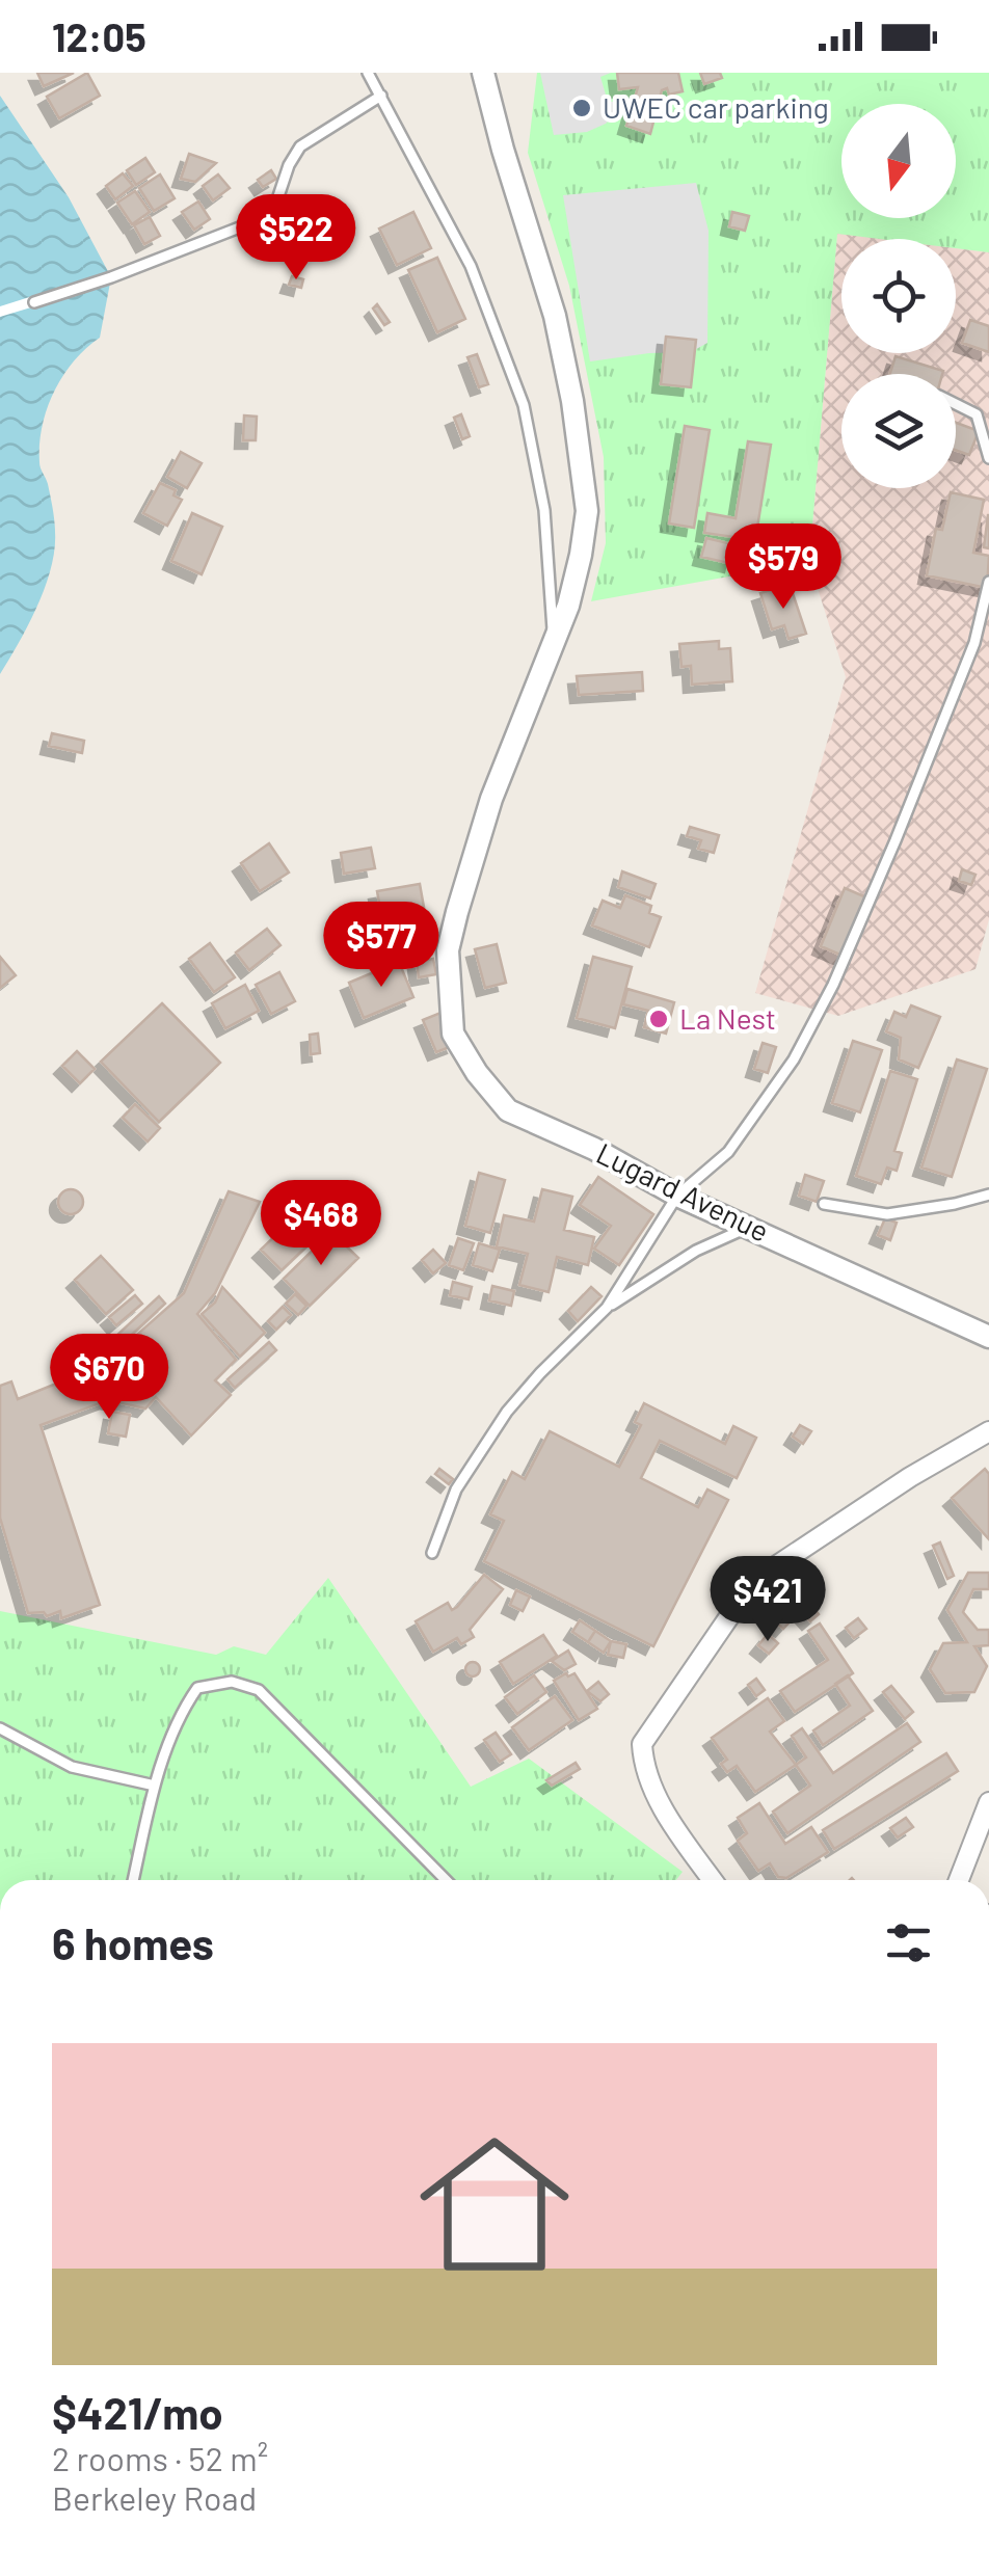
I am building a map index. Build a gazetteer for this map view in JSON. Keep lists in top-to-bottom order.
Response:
{
  "streets": {
    "street": ["Lugard Avenue"]
  },
  "places": ["UWEC car parking", "La Nest"],
  "north": "bottom",
  "page": {
    "status": "12:05",
    "price": [
      "$522",
      "$579",
      "$577",
      "$468",
      "$670",
      "$421"
    ],
    "heading": "6 homes",
    "list": [
      {
        "name": "$421/mo",
        "note": "2 rooms · 52 m² · Berkeley Road"
      }
    ]
  }
}
